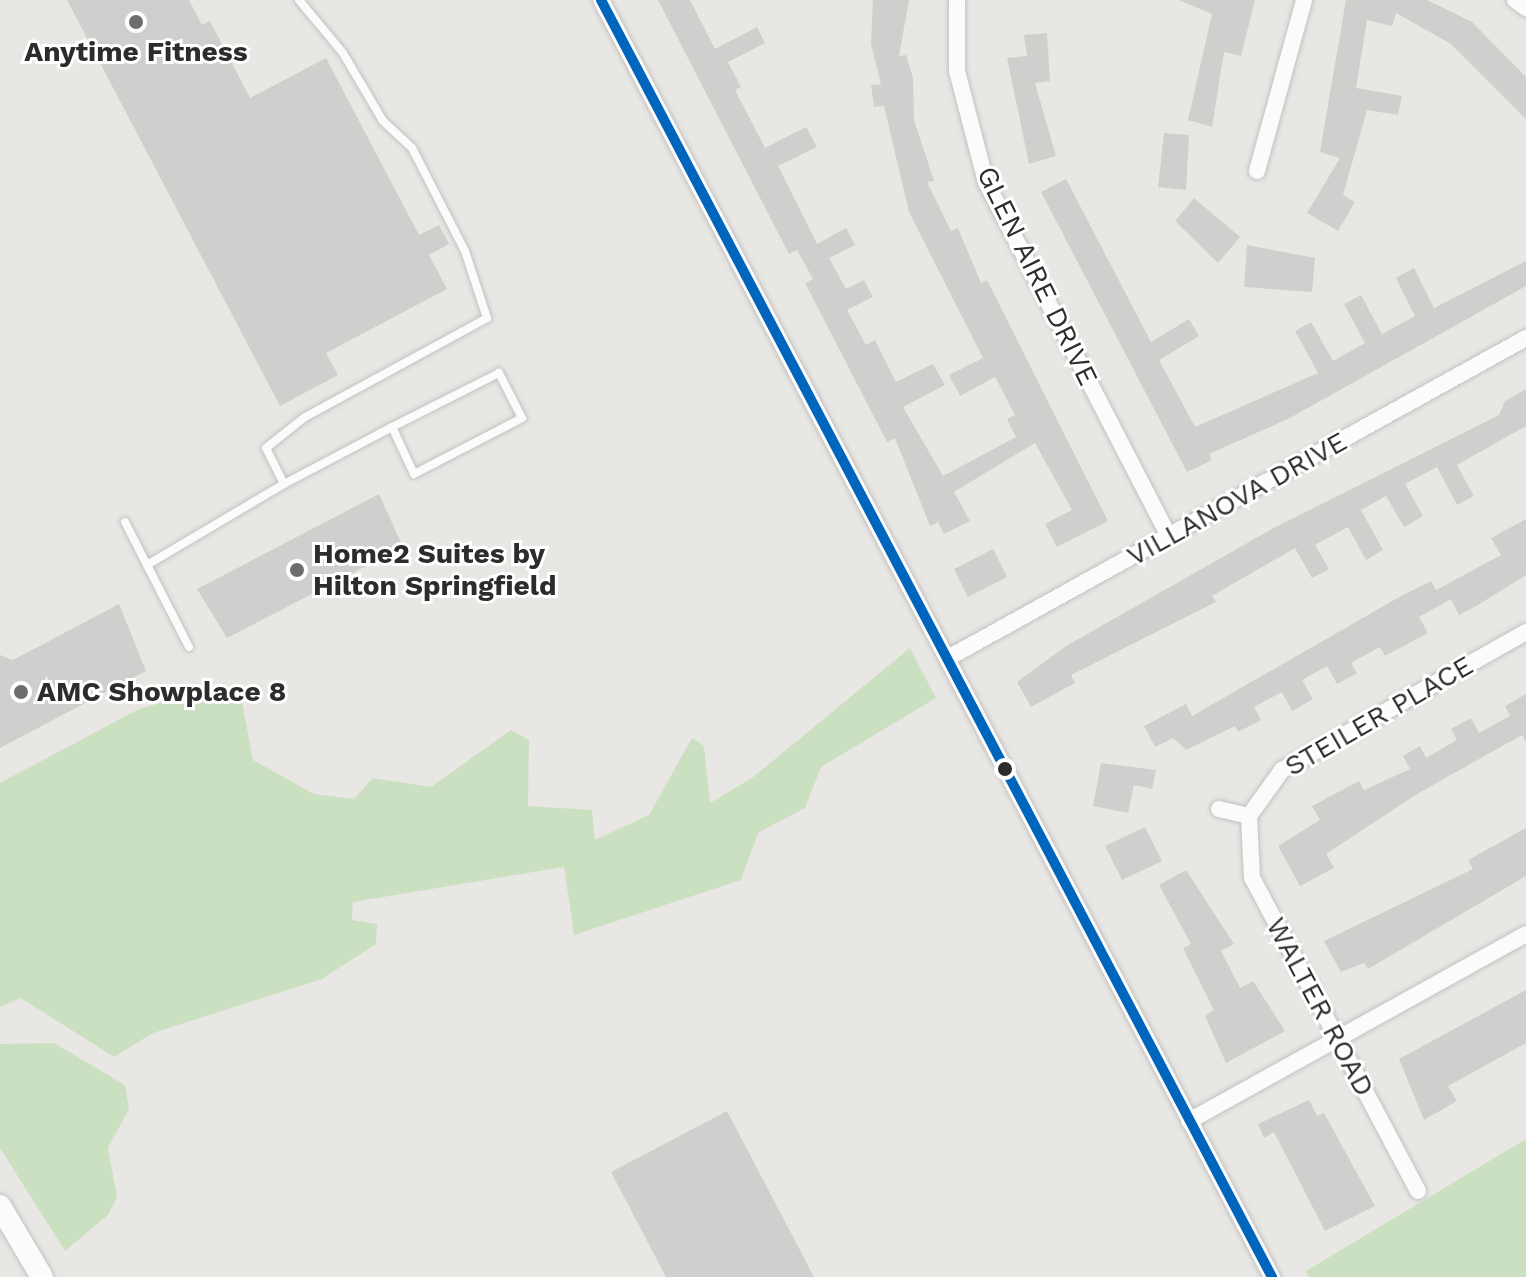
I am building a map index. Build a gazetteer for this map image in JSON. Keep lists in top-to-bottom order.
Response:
{
  "streets": {
    "street": [
      "GLEN AIRE DRIVE",
      "VILLANOVA DRIVE",
      "STEILER PLACE",
      "WALTER ROAD"
    ]
  },
  "crossings": [
    ["GLEN AIRE DRIVE", "VILLANOVA DRIVE"],
    ["STEILER PLACE", "WALTER ROAD"]
  ],
  "places": ["Anytime Fitness", "Home2 Suites by Hilton Springfield", "AMC Showplace 8"]
}
